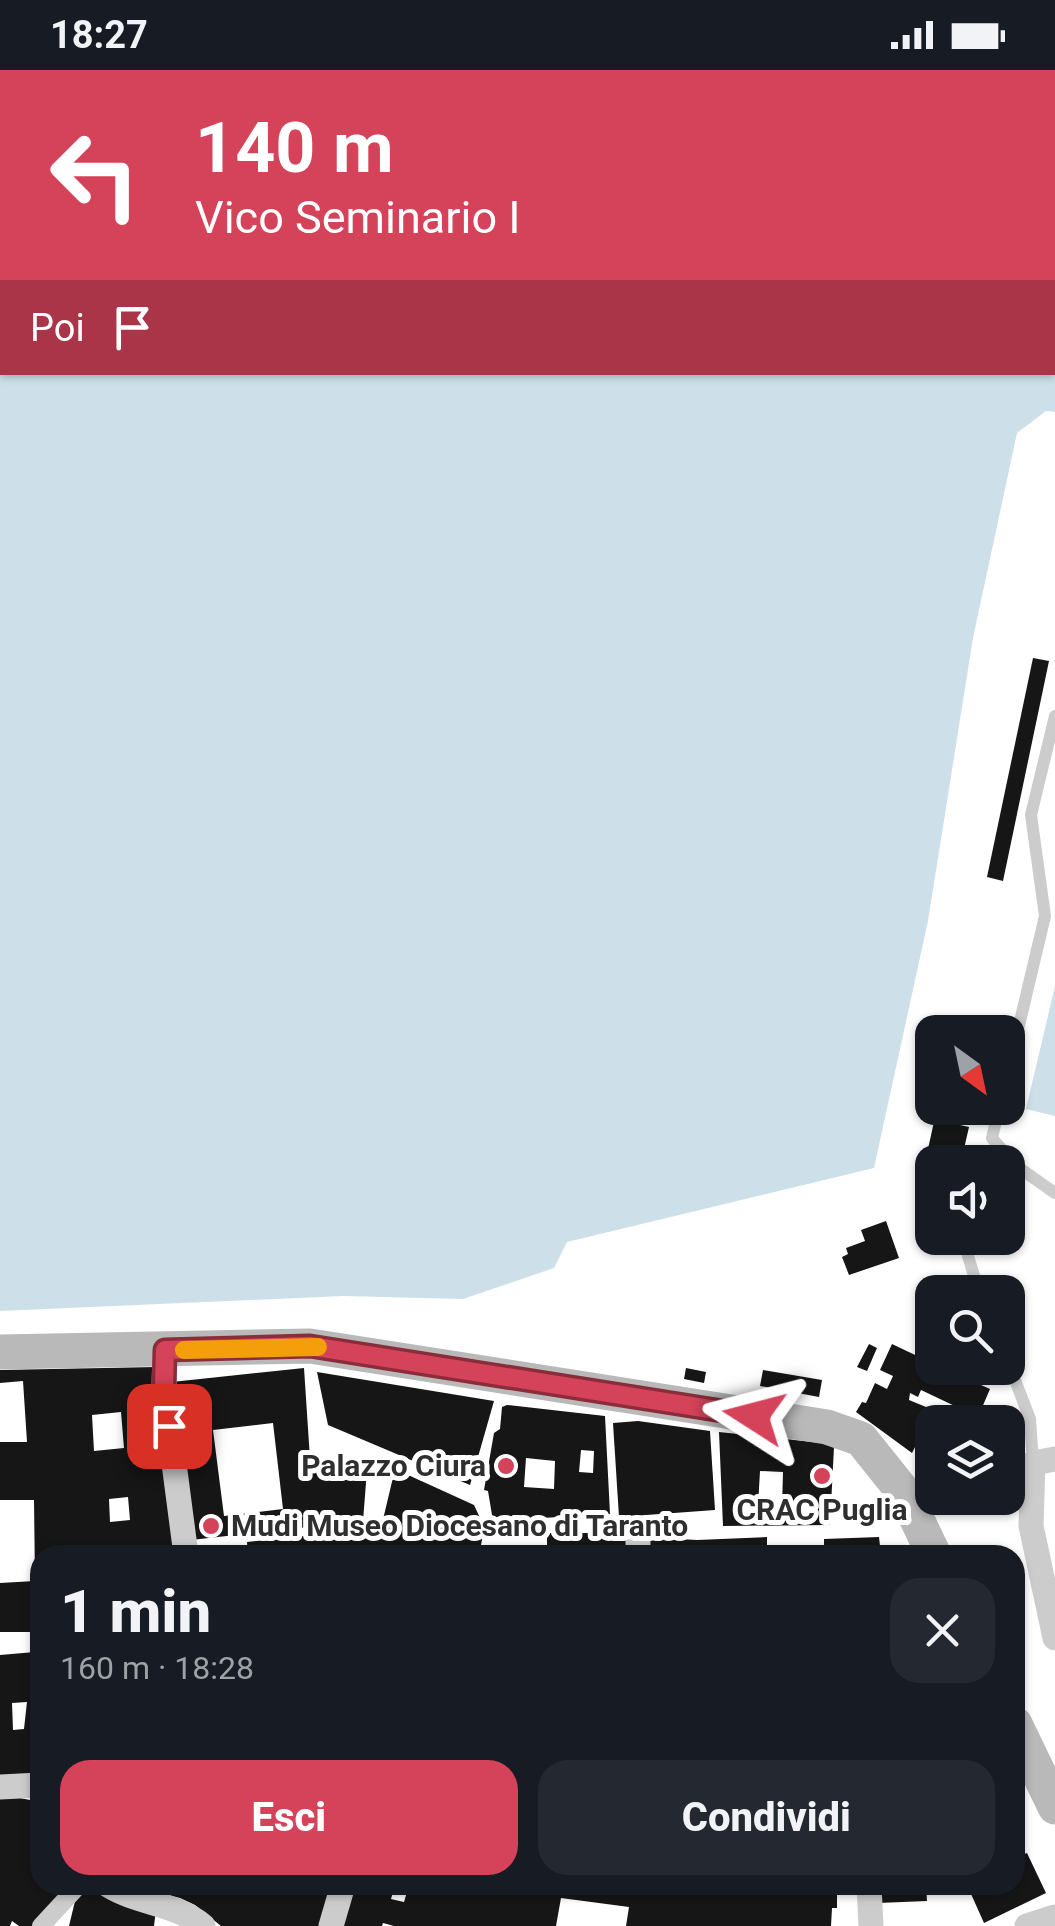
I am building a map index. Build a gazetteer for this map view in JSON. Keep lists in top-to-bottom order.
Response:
{
  "places": ["Palazzo Ciura", "CRAC Puglia", "Mudi Museo Diocesano di Taranto"],
  "north": "bottom right",
  "page": {
    "status": "18:27",
    "turn": ["140 m", "Vico Seminario I"],
    "then": "Poi",
    "heading": ["1 min", "160 m · 18:28"],
    "buttons": ["Esci", "Condividi"]
  }
}
